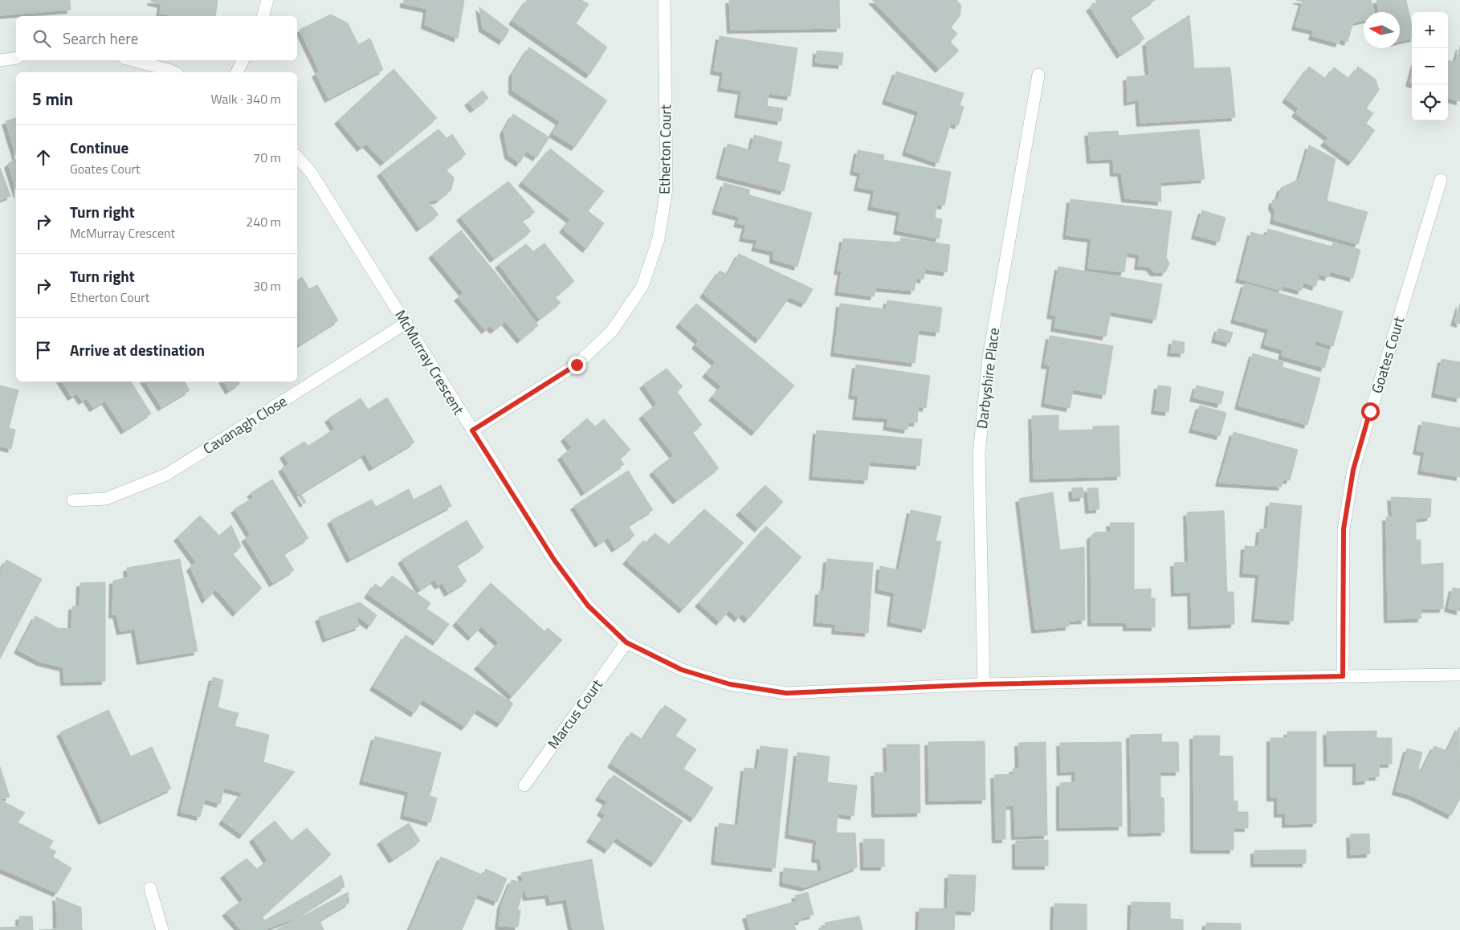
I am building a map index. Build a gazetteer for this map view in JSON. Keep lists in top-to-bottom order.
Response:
{
  "streets": {
    "street": [
      "Etherton Court",
      "Goates Court",
      "McMurray Crescent",
      "Darbyshire Place",
      "Cavanagh Close",
      "Marcus Court"
    ]
  },
  "crossings": [
    ["Etherton Court", "McMurray Crescent"],
    ["Goates Court", "McMurray Crescent"],
    ["McMurray Crescent", "Darbyshire Place"],
    ["McMurray Crescent", "Cavanagh Close"],
    ["McMurray Crescent", "Marcus Court"]
  ],
  "north": "left",
  "page": {
    "map_buttons": ["+", "−"],
    "search": "Search here",
    "heading": ["5 min", "Walk · 340 m"],
    "list": [
      ["Continue", "Goates Court", "70 m"],
      ["Turn right", "McMurray Crescent", "240 m"],
      ["Turn right", "Etherton Court", "30 m"],
      "Arrive at destination"
    ]
  }
}
